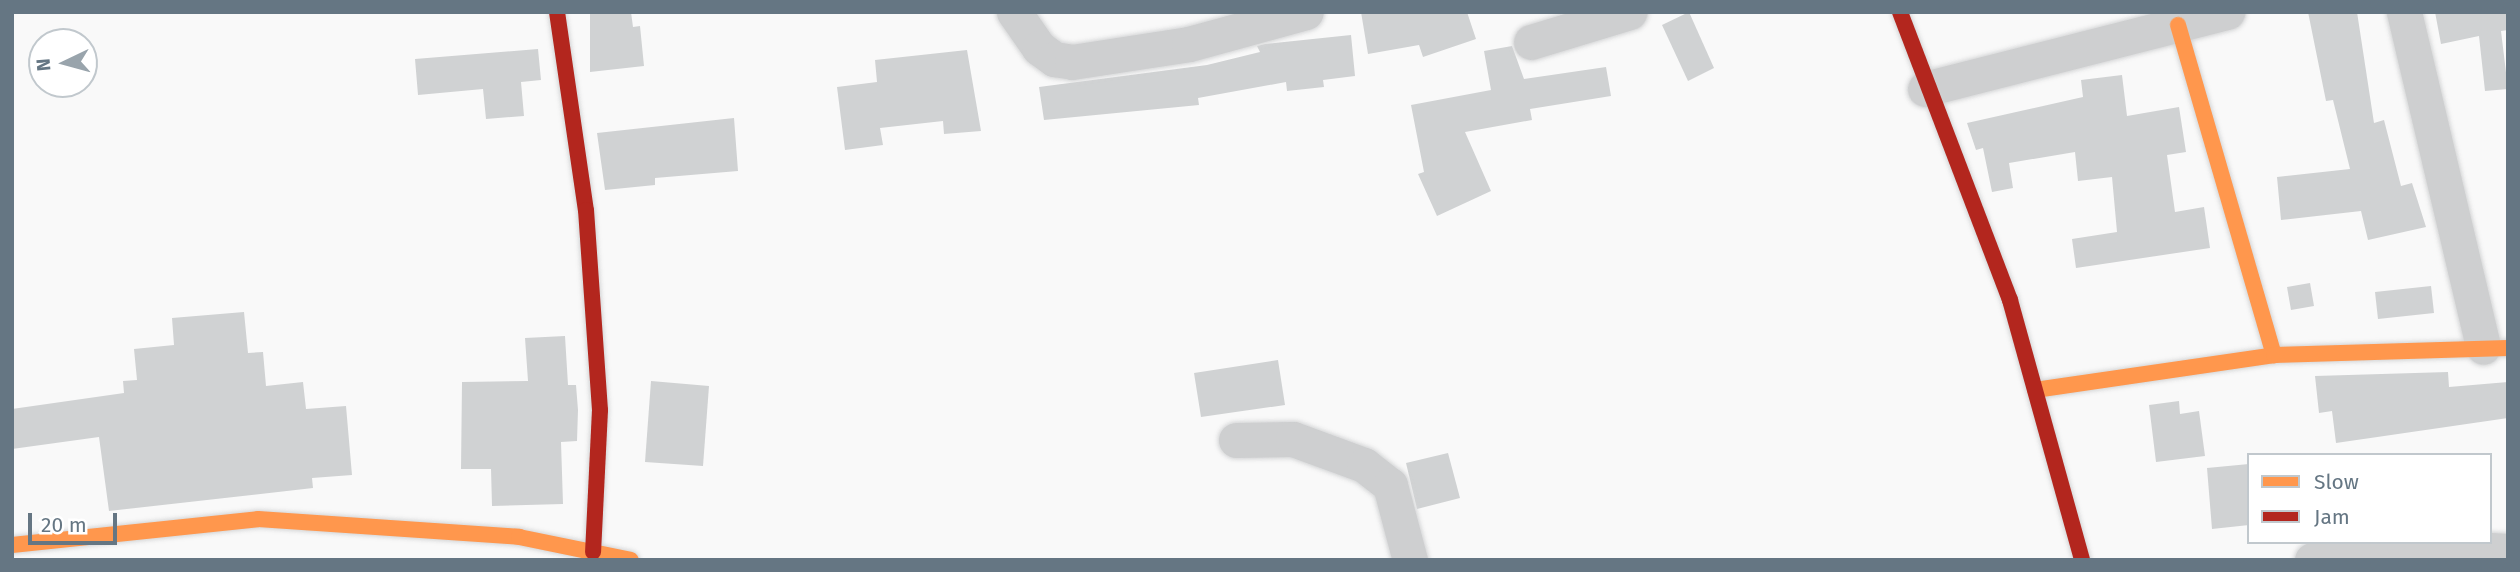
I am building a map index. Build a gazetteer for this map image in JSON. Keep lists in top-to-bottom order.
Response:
{
  "legend": ["Slow", "Jam"],
  "scale_bar": "20 m",
  "north": "left"
}
